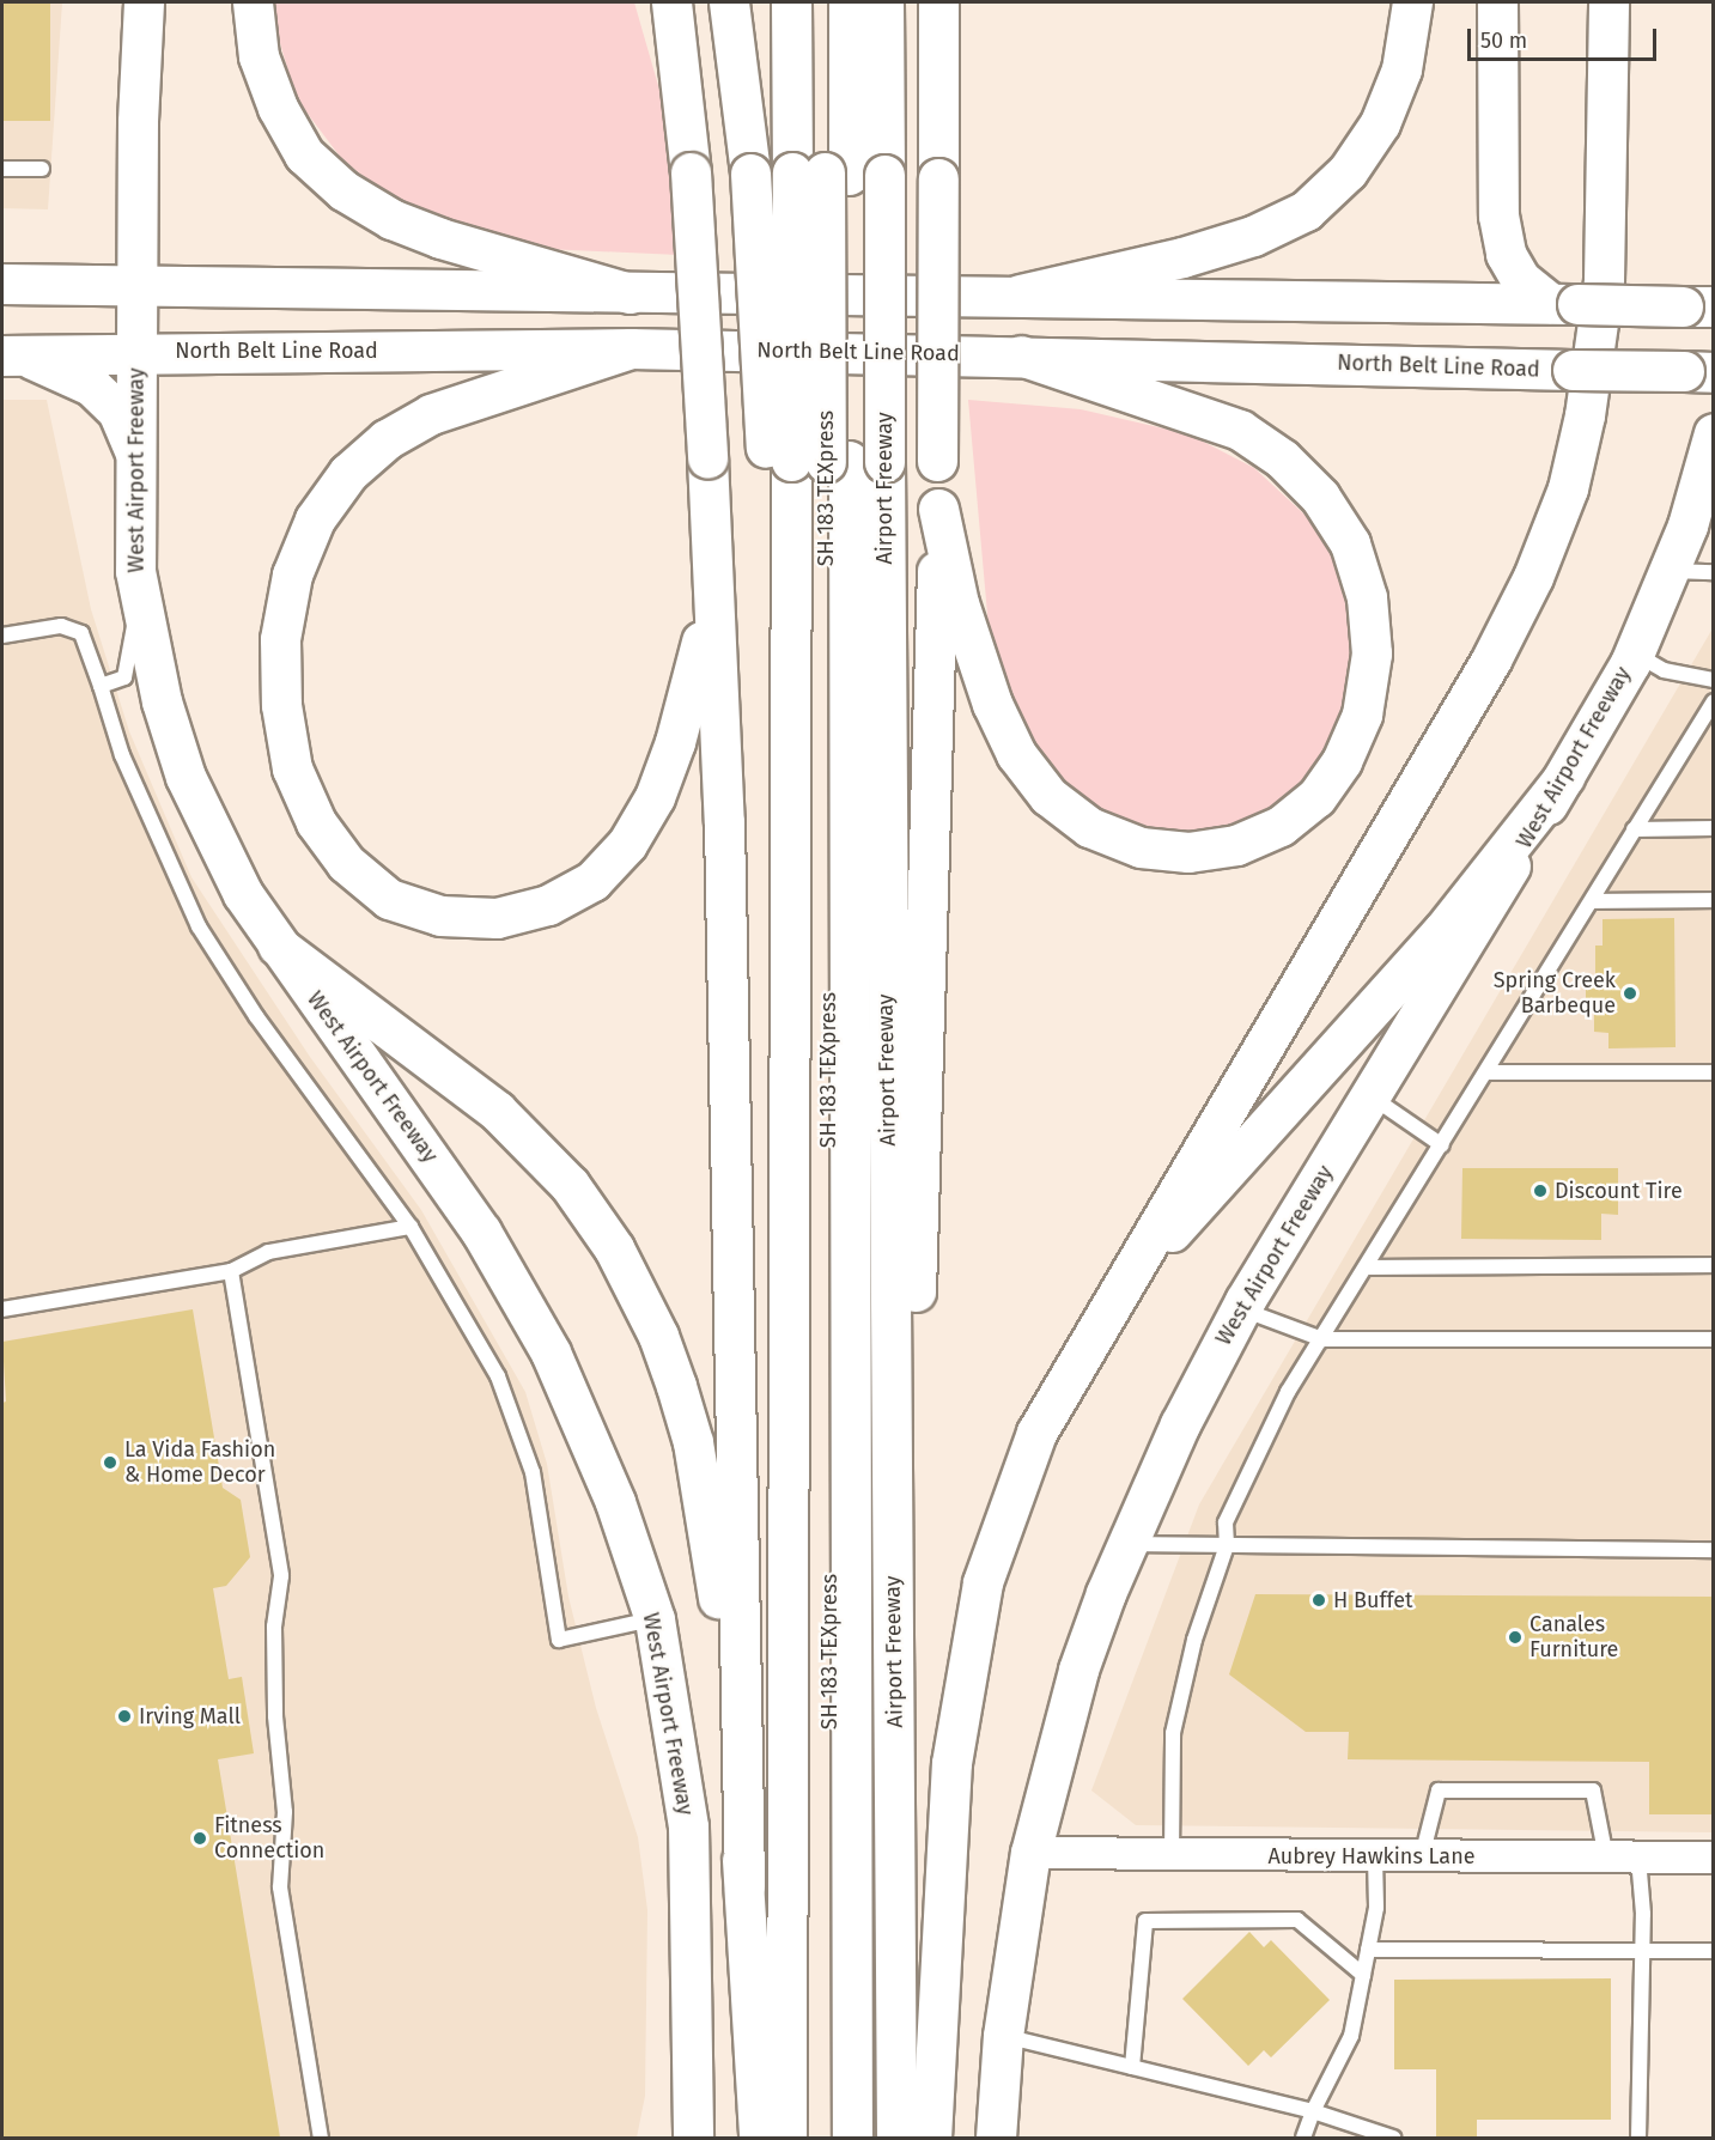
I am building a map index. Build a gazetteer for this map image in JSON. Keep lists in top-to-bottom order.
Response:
{
  "streets": {
    "main road": [
      "North Belt Line Road",
      "West Airport Freeway",
      "SH 183 TEXpress",
      "Airport Freeway"
    ],
    "street": ["Aubrey Hawkins Lane"]
  },
  "crossings": [
    ["North Belt Line Road", "West Airport Freeway"],
    ["West Airport Freeway", "Aubrey Hawkins Lane"],
    ["SH 183 TEXpress", "Airport Freeway"]
  ],
  "places": [
    "Spring Creek Barbeque",
    "Discount Tire",
    "La Vida Fashion & Home Decor",
    "H Buffet",
    "Canales Furniture",
    "Irving Mall",
    "Fitness Connection"
  ],
  "scale_bar": "50 m"
}
